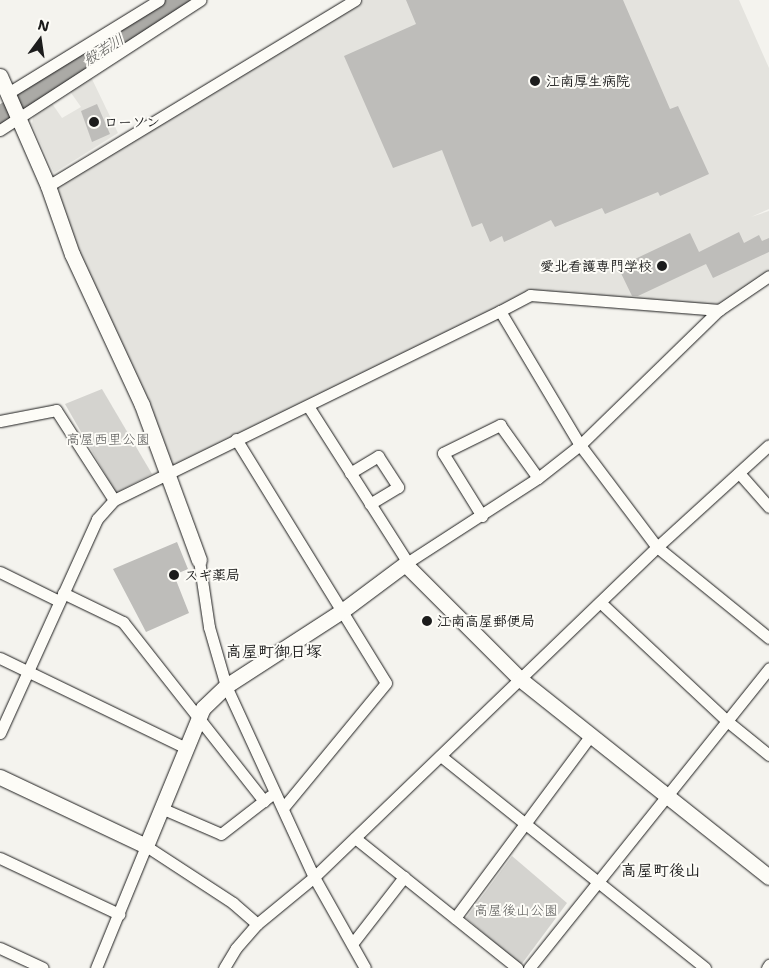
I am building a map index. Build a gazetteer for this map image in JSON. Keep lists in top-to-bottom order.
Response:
{
  "districts": ["高屋町御日塚", "高屋町後山"],
  "water": ["般若川"],
  "parks": ["高屋西里公園", "高屋後山公園"],
  "places": [
    "江南厚生病院",
    "ローソン",
    "愛北看護専門学校",
    "スギ薬局",
    "江南高屋郵便局"
  ],
  "north": "top"
}
